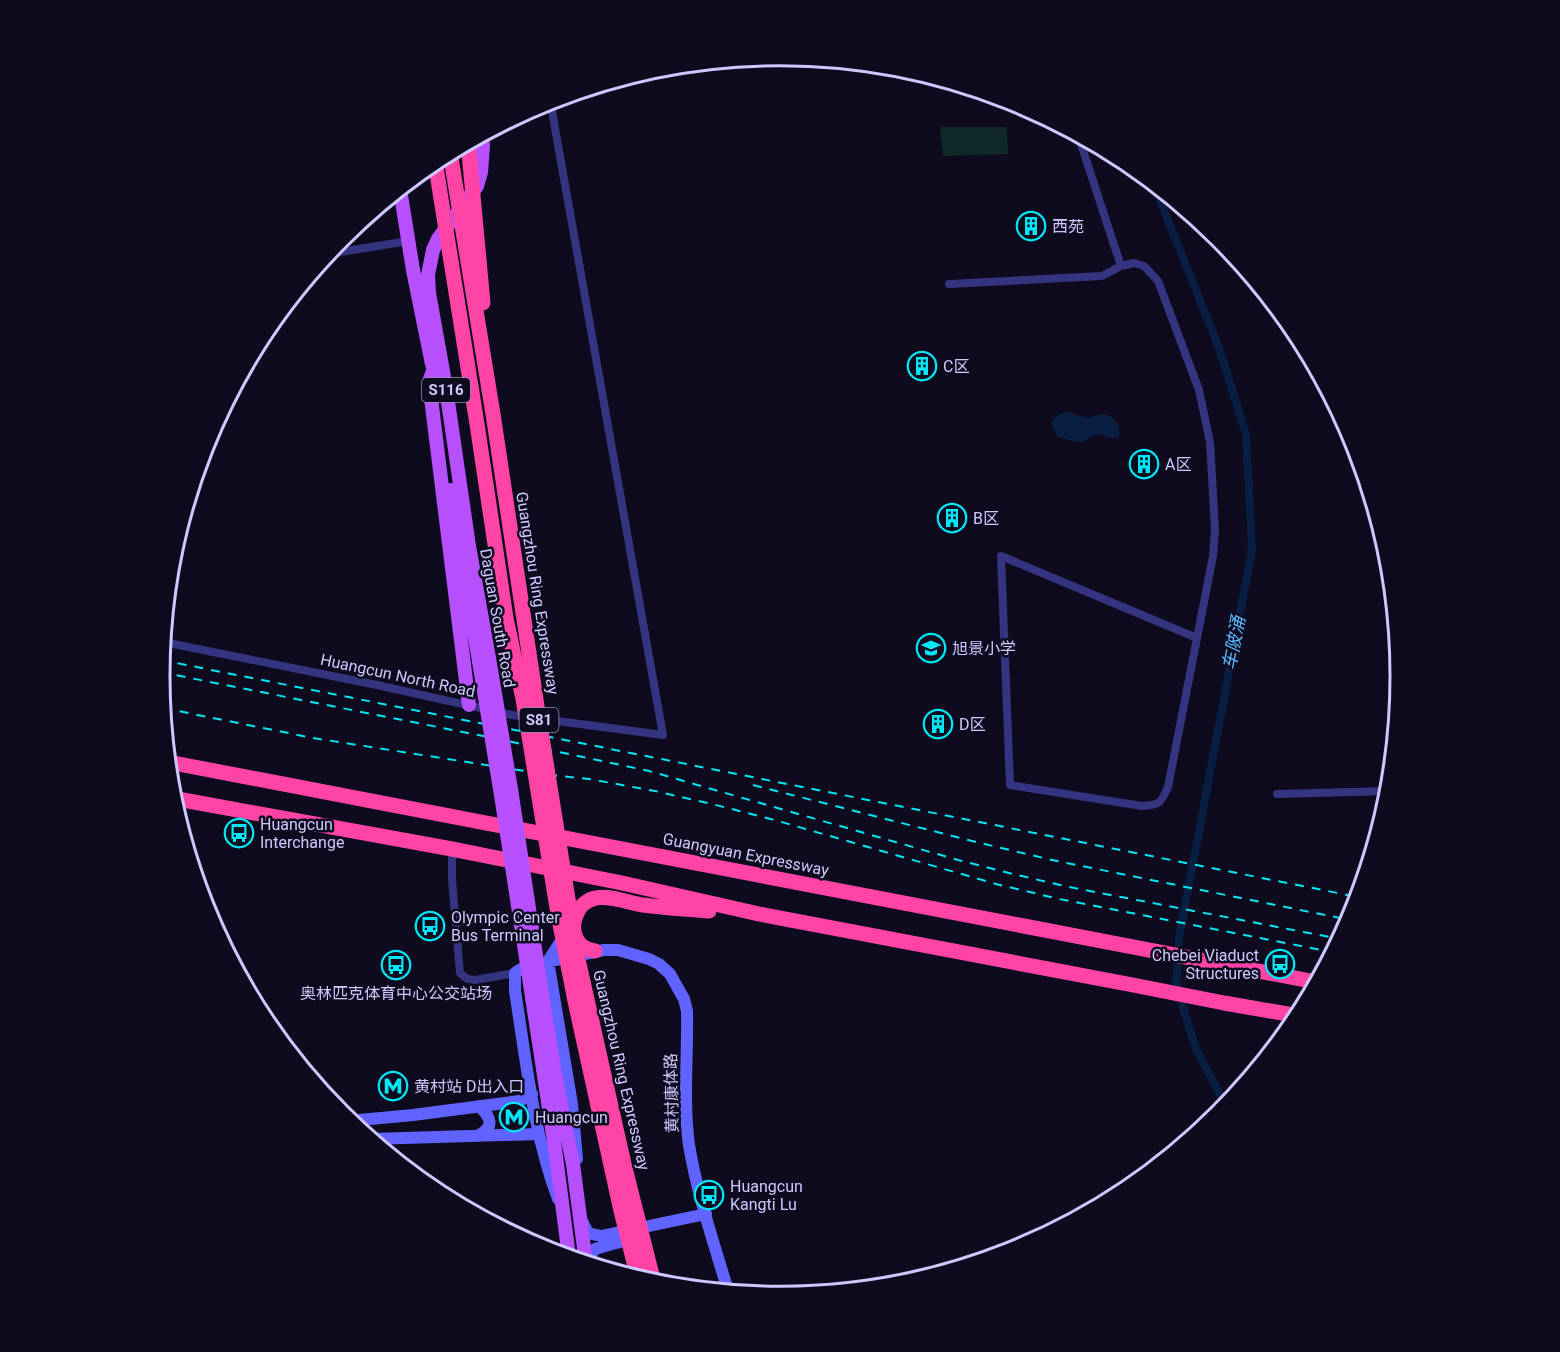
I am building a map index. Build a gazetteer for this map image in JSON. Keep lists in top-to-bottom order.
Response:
{
  "streets": {
    "highway": ["Guangzhou Ring Expressway", "S81", "Guangyuan Expressway"],
    "main road": ["S116", "Daguan South Road"],
    "street": ["Huangcun North Road", "黄村康体路"]
  },
  "water": ["车陂涌"],
  "places": {
    "building": [
      "西苑",
      "C区",
      "A区",
      "B区",
      "D区"
    ],
    "school or university": ["旭景小学"],
    "bus stop": [
      "Huangcun Interchange",
      "Olympic Center Bus Terminal",
      "Chebei Viaduct Structures",
      "奥林匹克体育中心公交站场",
      "Huangcun Kangti Lu"
    ],
    "metro station": ["黄村站 D出入口", "Huangcun"]
  }
}
